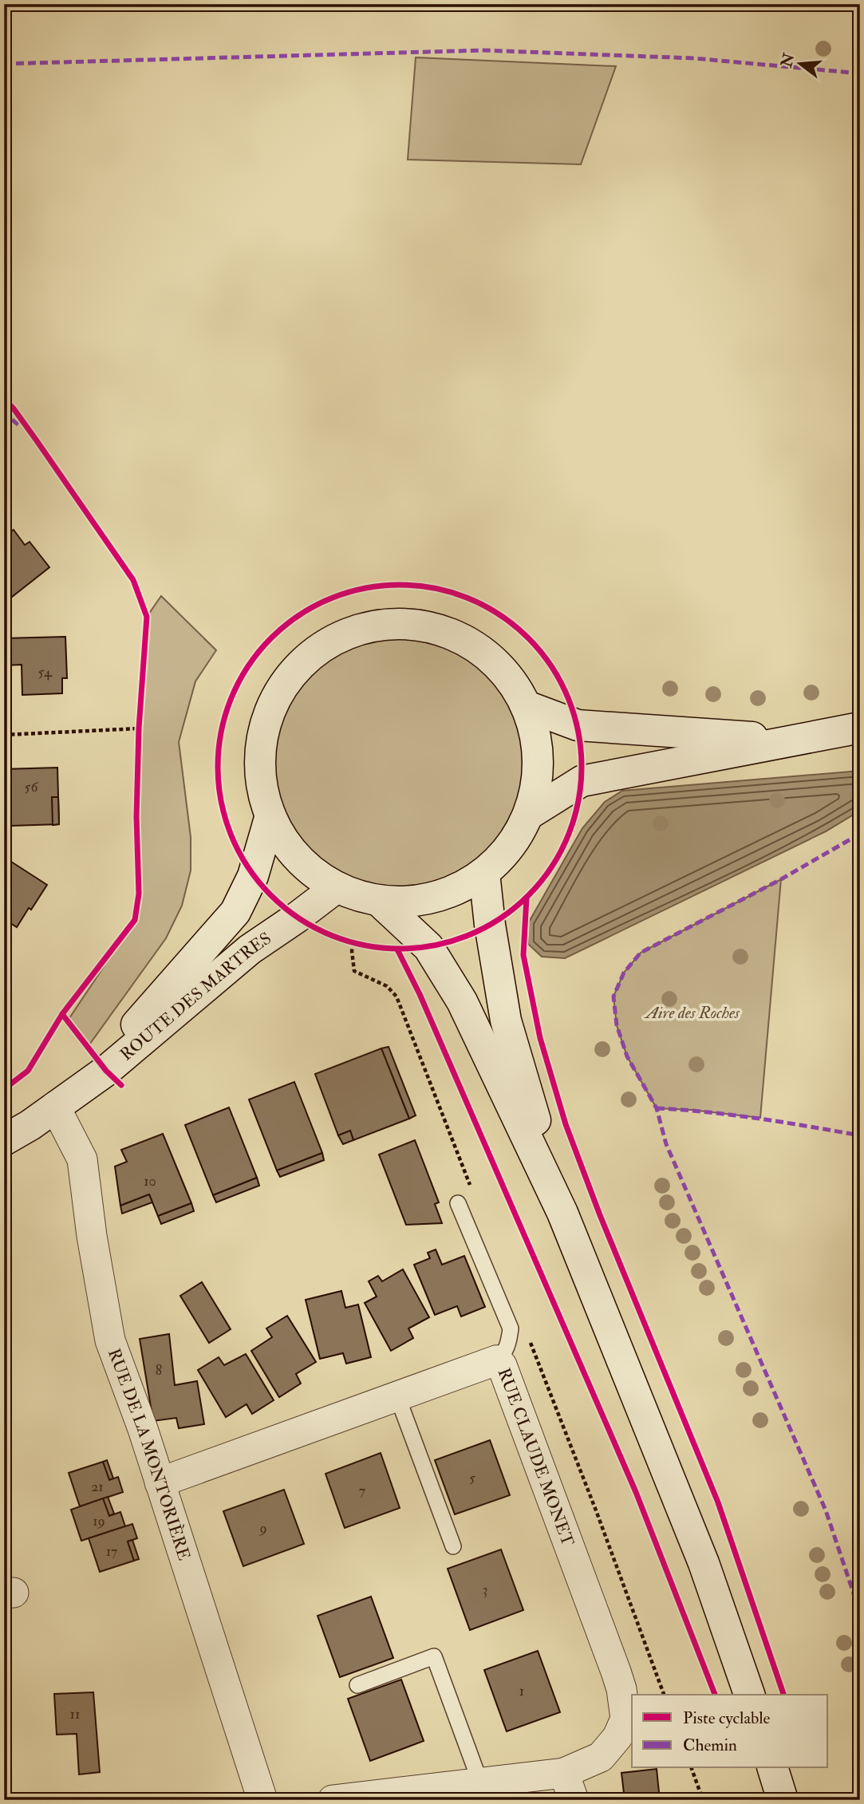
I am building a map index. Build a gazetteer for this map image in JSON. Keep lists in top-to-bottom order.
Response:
{
  "streets": {
    "main road": ["ROUTE DES MARTRES"],
    "street": ["RUE DE LA MONTORIÈRE", "RUE CLAUDE MONET"]
  },
  "crossings": [
    ["ROUTE DES MARTRES", "RUE DE LA MONTORIÈRE"],
    ["RUE DE LA MONTORIÈRE", "RUE CLAUDE MONET"]
  ],
  "parks": ["Aire des Roches"],
  "house_numbers": [
    "54",
    "56",
    "10",
    "8",
    "5",
    "21",
    "7",
    "19",
    "9",
    "17",
    "3",
    "1",
    "11"
  ],
  "legend": ["Piste cyclable", "Chemin"],
  "north": "left"
}
